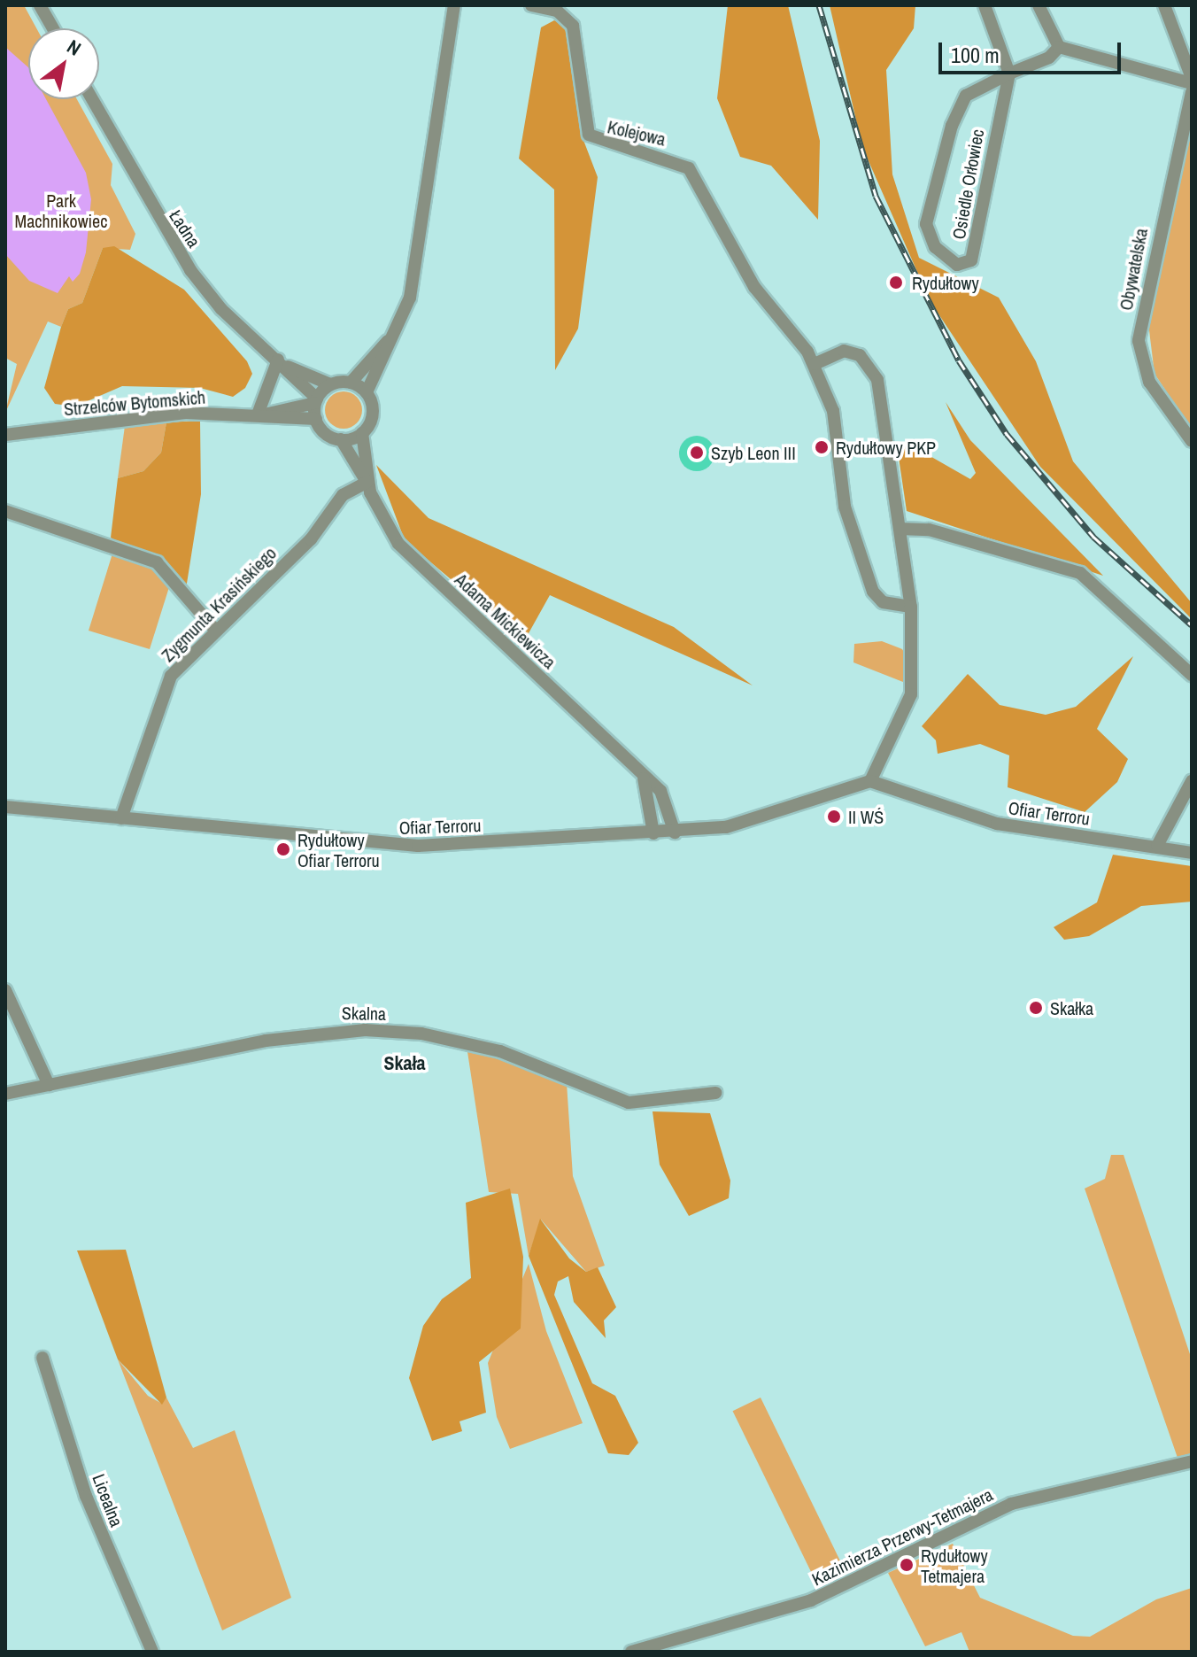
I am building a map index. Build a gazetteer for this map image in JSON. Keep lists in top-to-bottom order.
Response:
{
  "streets": {
    "street": [
      "Kolejowa",
      "Osiedle Orłowiec",
      "Ładna",
      "Obywatelska",
      "Strzelców Bytomskich",
      "Zygmunta Krasińskiego",
      "Adama Mickiewicza",
      "Ofiar Terroru",
      "Skalna",
      "Licealna",
      "Kazimierza Przerwy-Tetmajera"
    ]
  },
  "crossings": [
    ["Ładna", "Strzelców Bytomskich"],
    ["Ładna", "Adama Mickiewicza"],
    ["Strzelców Bytomskich", "Adama Mickiewicza"],
    ["Zygmunta Krasińskiego", "Adama Mickiewicza"],
    ["Zygmunta Krasińskiego", "Ofiar Terroru"],
    ["Adama Mickiewicza", "Ofiar Terroru"]
  ],
  "districts": ["Skała"],
  "parks": ["Park Machnikowiec"],
  "places": [
    "Rydułtowy",
    "Rydułtowy PKP",
    "Szyb Leon III",
    "II WŚ",
    "Rydułtowy Ofiar Terroru",
    "Skałka",
    "Rydułtowy Tetmajera"
  ],
  "scale_bar": "100 m",
  "north": "top right"
}
